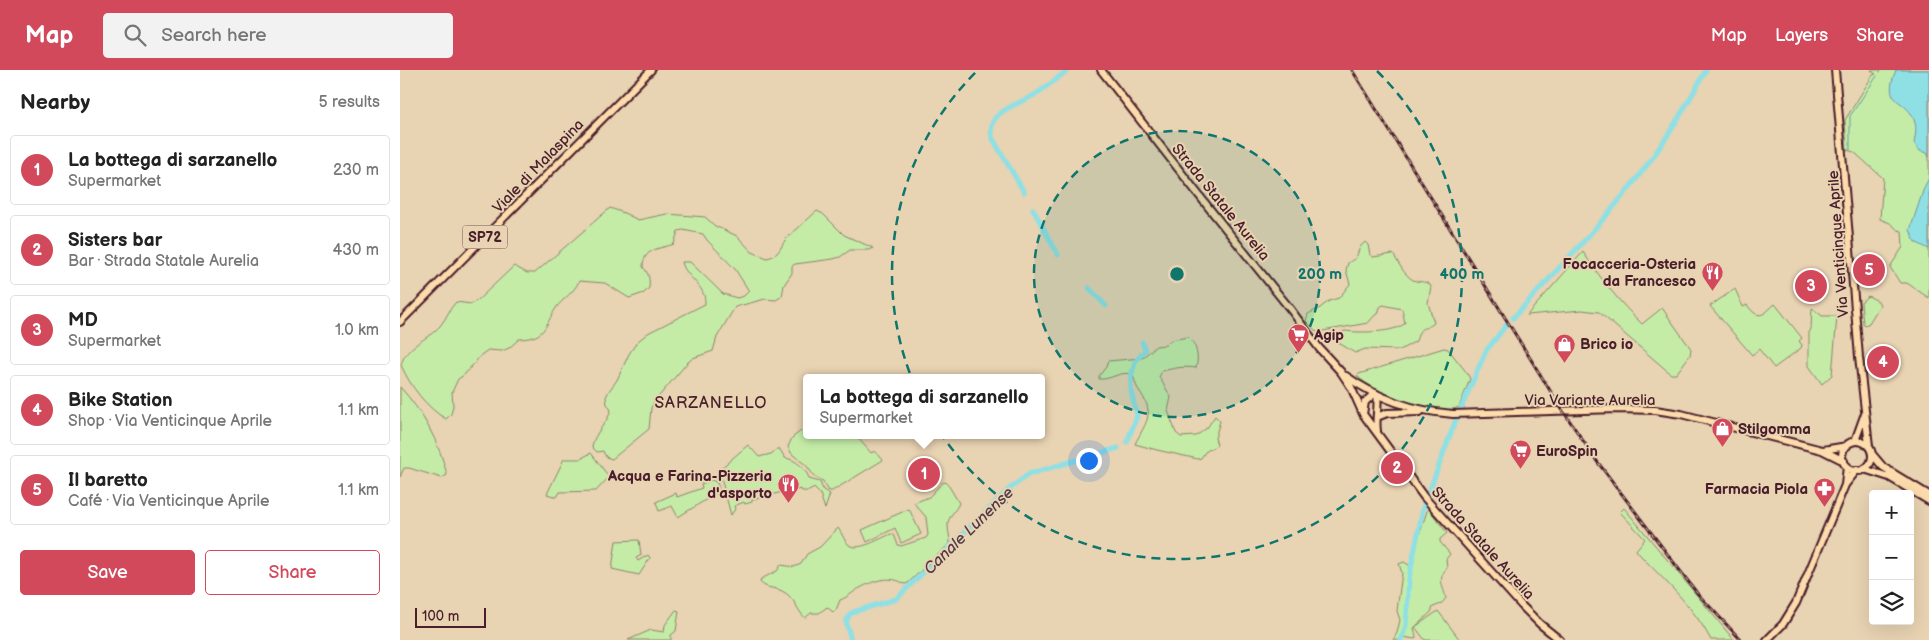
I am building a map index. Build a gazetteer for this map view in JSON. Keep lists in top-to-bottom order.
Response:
{
  "streets": {
    "main road": [
      "Viale di Malaspina",
      "Strada Statale Aurelia",
      "SP72",
      "Via Venticinque Aprile",
      "Via Variante Aurelia"
    ]
  },
  "crossings": [
    ["Strada Statale Aurelia", "Via Variante Aurelia"],
    ["Via Venticinque Aprile", "Via Variante Aurelia"]
  ],
  "districts": ["SARZANELLO"],
  "water": ["Canale Lunense"],
  "places": {
    "restaurant": ["Focacceria-Osteria da Francesco", "Acqua e Farina-Pizzeria d'asporto"],
    "supermarket": ["Agip", "EuroSpin"],
    "shop": ["Brico io", "Stilgomma"],
    "pharmacy": ["Farmacia Piola"]
  },
  "scale_bar": "100 m",
  "page": {
    "header": "Map",
    "search": "Search here",
    "nav": ["Map", "Layers", "Share"],
    "heading": ["Nearby", "5 results"],
    "list": [
      {
        "mark": "1",
        "name": "La bottega di sarzanello",
        "note": "Supermarket",
        "value": "230 m"
      },
      {
        "mark": "2",
        "name": "Sisters bar",
        "note": "Bar · Strada Statale Aurelia",
        "value": "430 m"
      },
      {
        "mark": "3",
        "name": "MD",
        "note": "Supermarket",
        "value": "1.0 km"
      },
      {
        "mark": "4",
        "name": "Bike Station",
        "note": "Shop · Via Venticinque Aprile",
        "value": "1.1 km"
      },
      {
        "mark": "5",
        "name": "Il baretto",
        "note": "Café · Via Venticinque Aprile",
        "value": "1.1 km"
      }
    ],
    "pins": [
      "5",
      "3",
      "4",
      "2",
      "1"
    ],
    "popup": ["La bottega di sarzanello", "Supermarket"],
    "map_buttons": ["+", "−"],
    "buttons": ["Save", "Share"],
    "scale": "100 m"
  },
  "rings": ["200 m", "400 m"]
}
